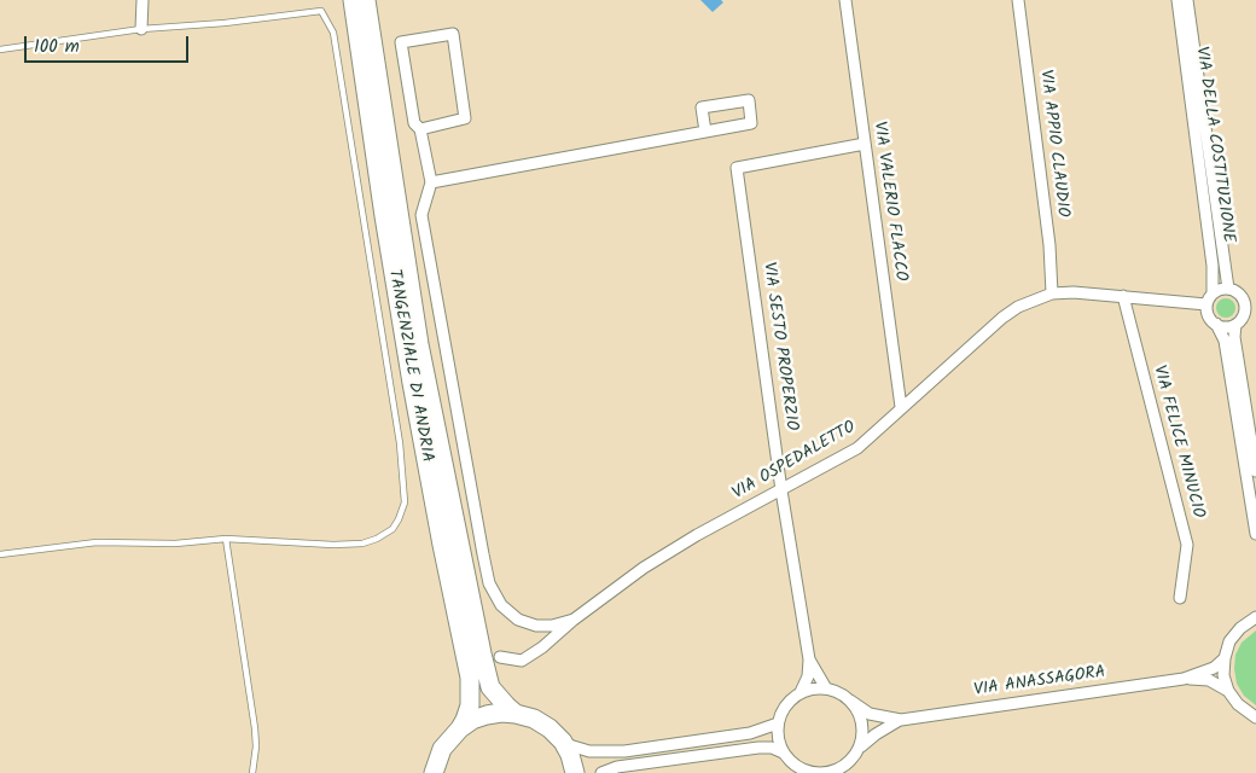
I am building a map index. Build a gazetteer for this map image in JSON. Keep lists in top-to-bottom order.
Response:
{
  "streets": {
    "main road": ["TANGENZIALE DI ANDRIA"],
    "street": [
      "VIA APPIO CLAUDIO",
      "VIA DELLA COSTITUZIONE",
      "VIA VALERIO FLACCO",
      "VIA SESTO PROPERZIO",
      "VIA FELICE MINUCIO",
      "VIA OSPEDALETTO",
      "VIA ANASSAGORA"
    ]
  },
  "crossings": [
    ["VIA APPIO CLAUDIO", "VIA OSPEDALETTO"],
    ["VIA DELLA COSTITUZIONE", "VIA OSPEDALETTO"],
    ["VIA VALERIO FLACCO", "VIA SESTO PROPERZIO"],
    ["VIA VALERIO FLACCO", "VIA OSPEDALETTO"],
    ["VIA SESTO PROPERZIO", "VIA OSPEDALETTO"],
    ["VIA SESTO PROPERZIO", "VIA ANASSAGORA"],
    ["VIA FELICE MINUCIO", "VIA OSPEDALETTO"]
  ],
  "scale_bar": "100 m"
}
